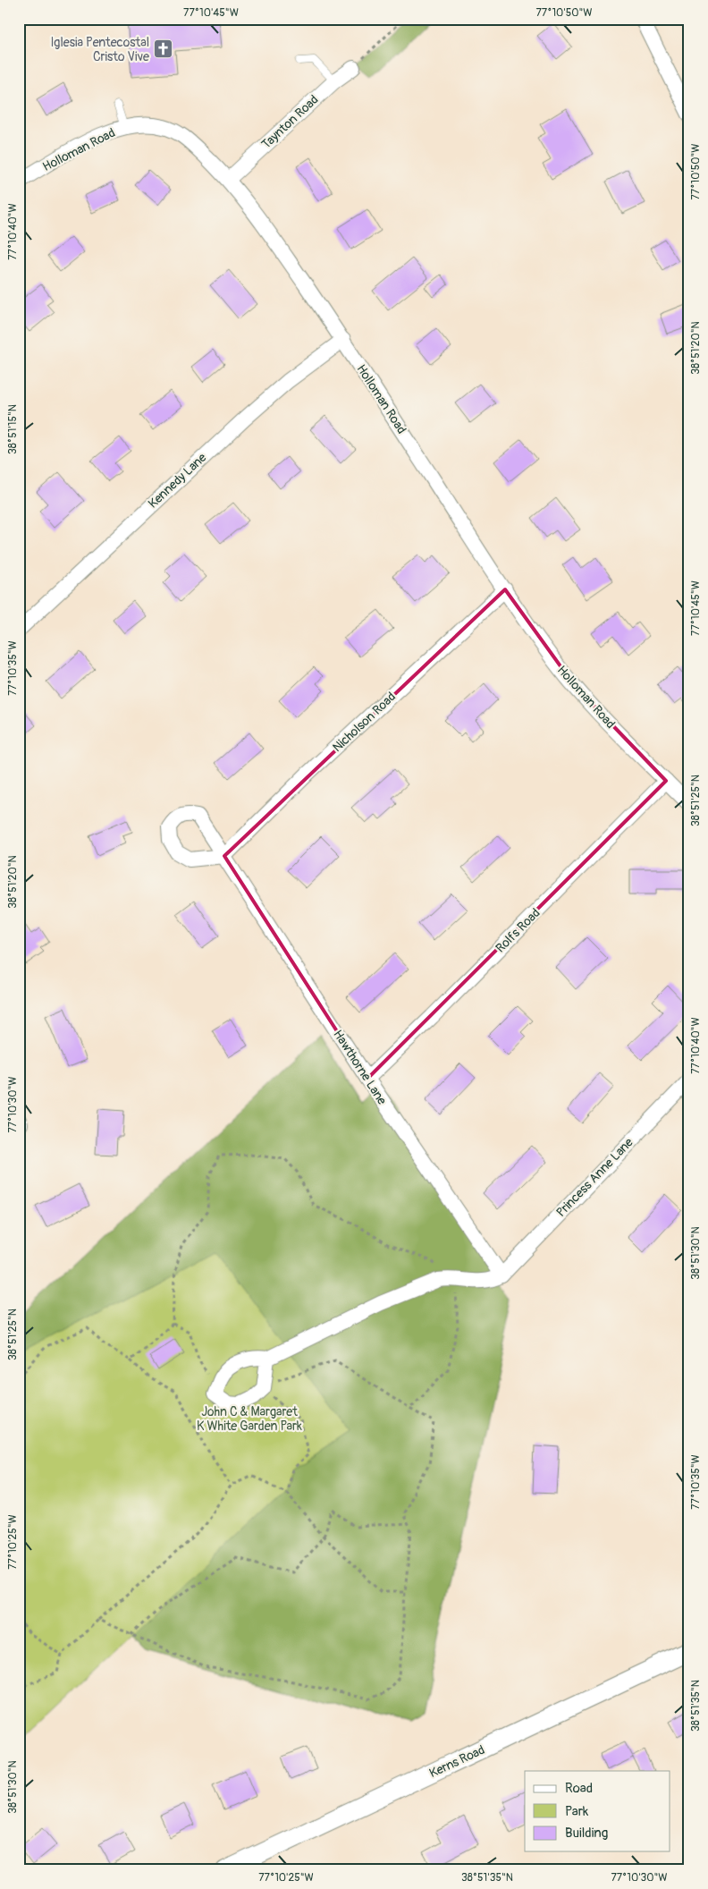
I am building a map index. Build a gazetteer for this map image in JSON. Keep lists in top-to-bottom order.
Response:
{
  "streets": {
    "street": [
      "Taynton Road",
      "Holloman Road",
      "Kennedy Lane",
      "Nicholson Road",
      "Rolfs Road",
      "Hawthorne Lane",
      "Princess Anne Lane",
      "Kerns Road"
    ]
  },
  "crossings": [
    ["Taynton Road", "Holloman Road"],
    ["Holloman Road", "Kennedy Lane"],
    ["Holloman Road", "Nicholson Road"],
    ["Holloman Road", "Rolfs Road"],
    ["Nicholson Road", "Hawthorne Lane"],
    ["Rolfs Road", "Hawthorne Lane"],
    ["Hawthorne Lane", "Princess Anne Lane"]
  ],
  "parks": ["John C & Margaret K White Garden Park"],
  "places": {
    "church": ["Iglesia Pentecostal Cristo Vive"]
  },
  "legend": ["Road", "Park", "Building"],
  "coordinates": [
    "77°10'45\"W",
    "77°10'50\"W",
    "77°10'40\"W",
    "38°51'20\"N",
    "38°51'15\"N",
    "77°10'35\"W",
    "38°51'25\"N",
    "77°10'30\"W",
    "38°51'30\"N",
    "77°10'25\"W",
    "38°51'35\"N"
  ]
}
